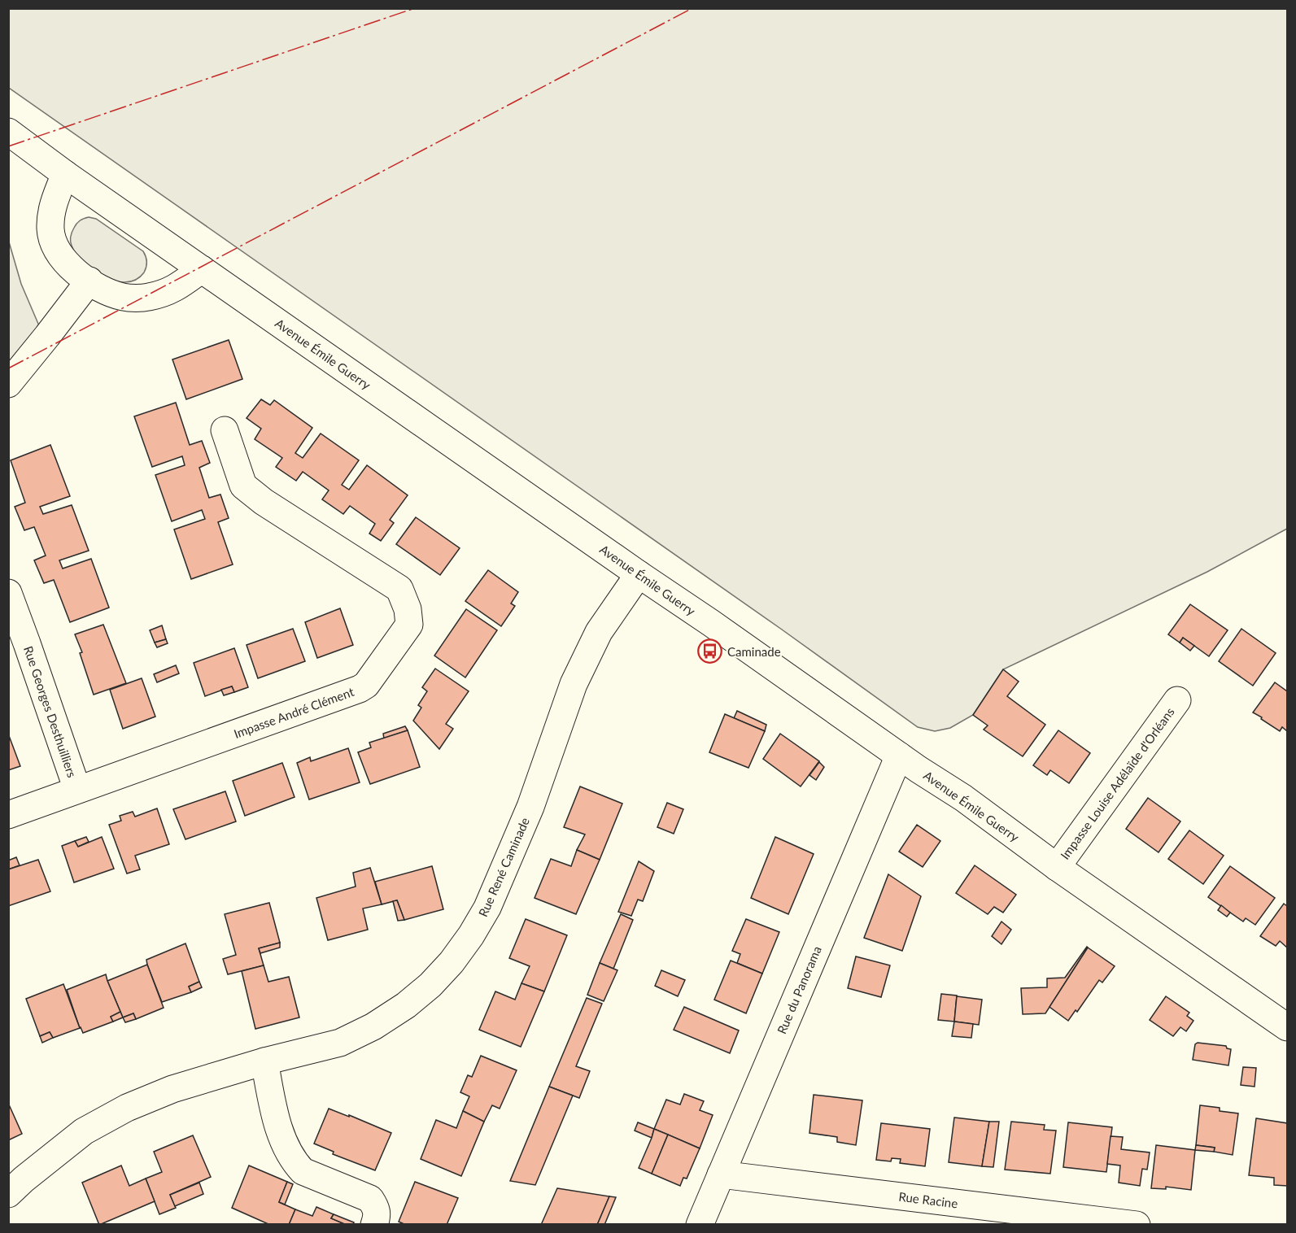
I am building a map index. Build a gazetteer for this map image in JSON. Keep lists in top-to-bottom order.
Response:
{
  "streets": {
    "street": [
      "Avenue Émile Guerry",
      "Rue Georges Desthuilliers",
      "Impasse André Clément",
      "Impasse Louise Adélaïde d'Orléans",
      "Rue René Caminade",
      "Rue du Panorama",
      "Rue Racine"
    ]
  },
  "crossings": [
    ["Avenue Émile Guerry", "Impasse Louise Adélaïde d'Orléans"],
    ["Avenue Émile Guerry", "Rue René Caminade"],
    ["Avenue Émile Guerry", "Rue du Panorama"],
    ["Rue Georges Desthuilliers", "Impasse André Clément"],
    ["Rue du Panorama", "Rue Racine"]
  ],
  "places": {
    "bus stop": ["Caminade"]
  }
}
